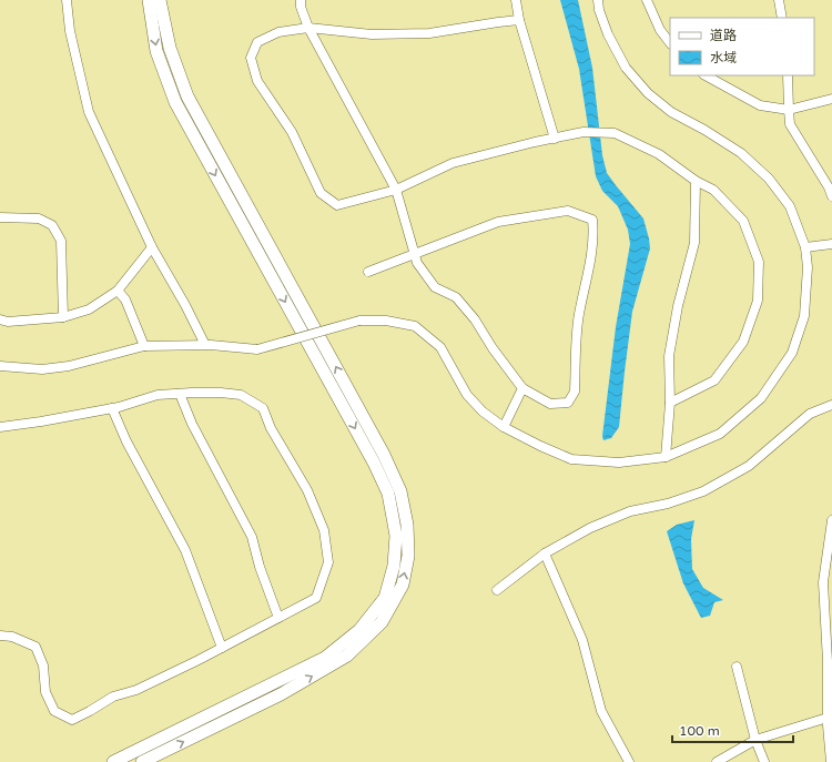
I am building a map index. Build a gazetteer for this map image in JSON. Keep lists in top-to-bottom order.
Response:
{
  "legend": ["道路", "水域"],
  "scale_bar": "100 m"
}
